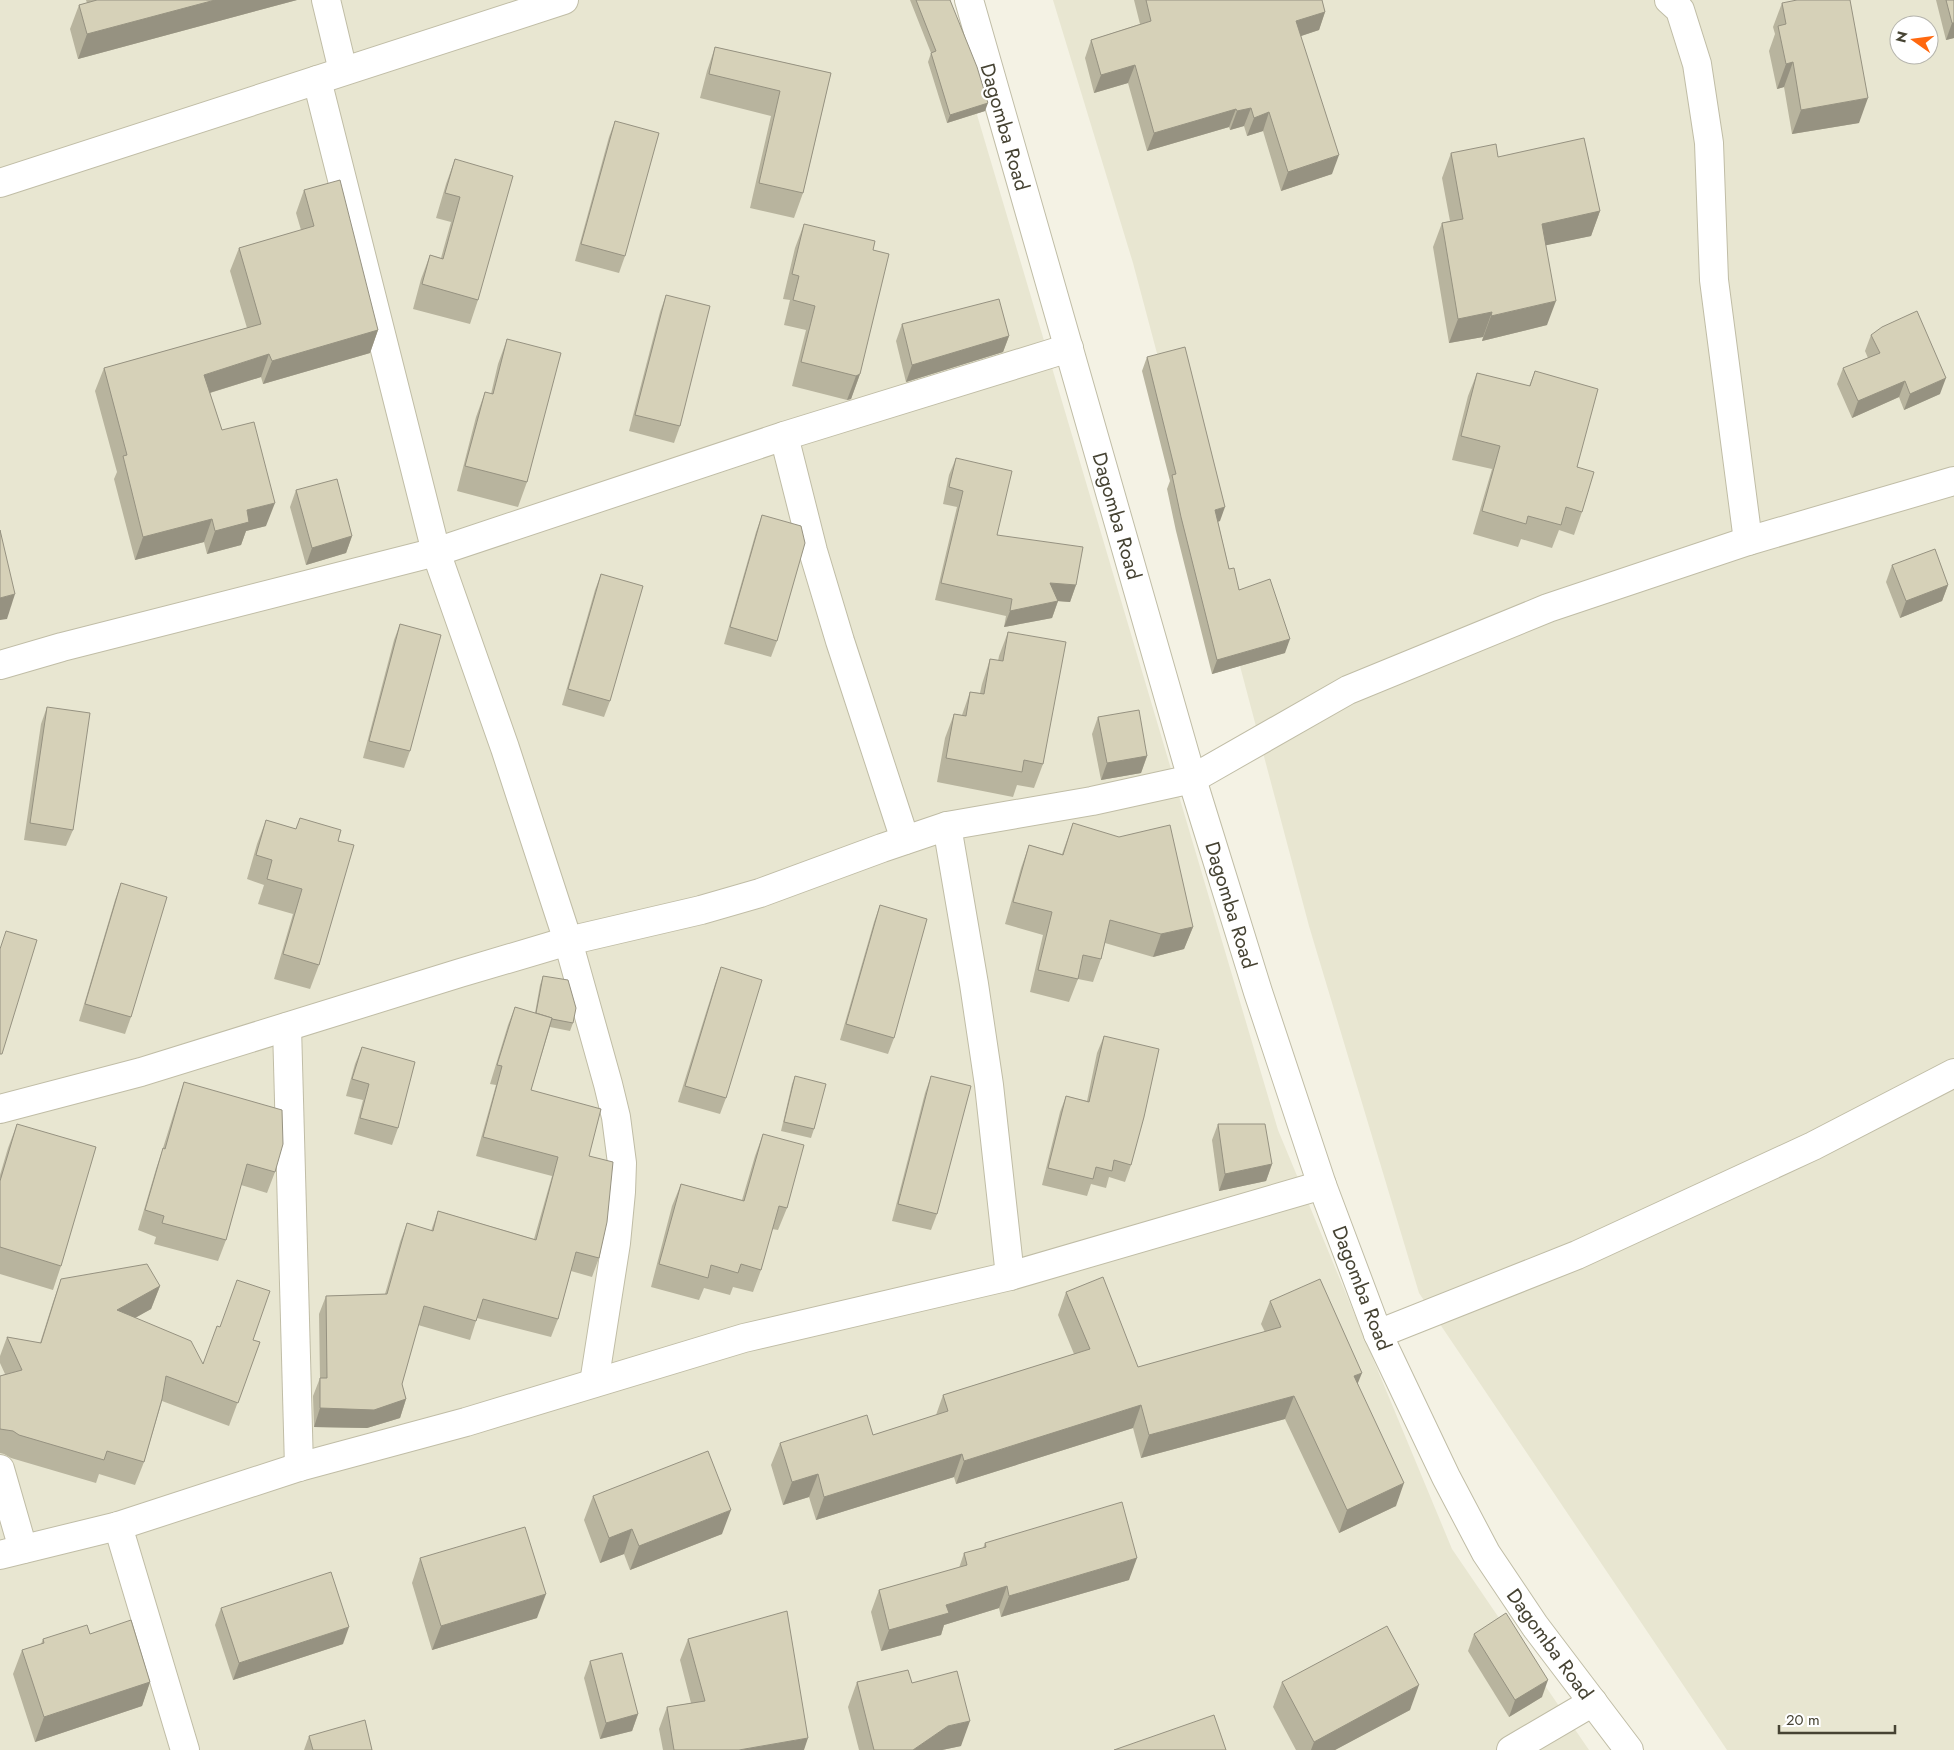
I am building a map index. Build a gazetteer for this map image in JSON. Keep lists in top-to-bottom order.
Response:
{
  "streets": {
    "street": ["Dagomba Road"]
  },
  "scale_bar": "20 m",
  "north": "left"
}
